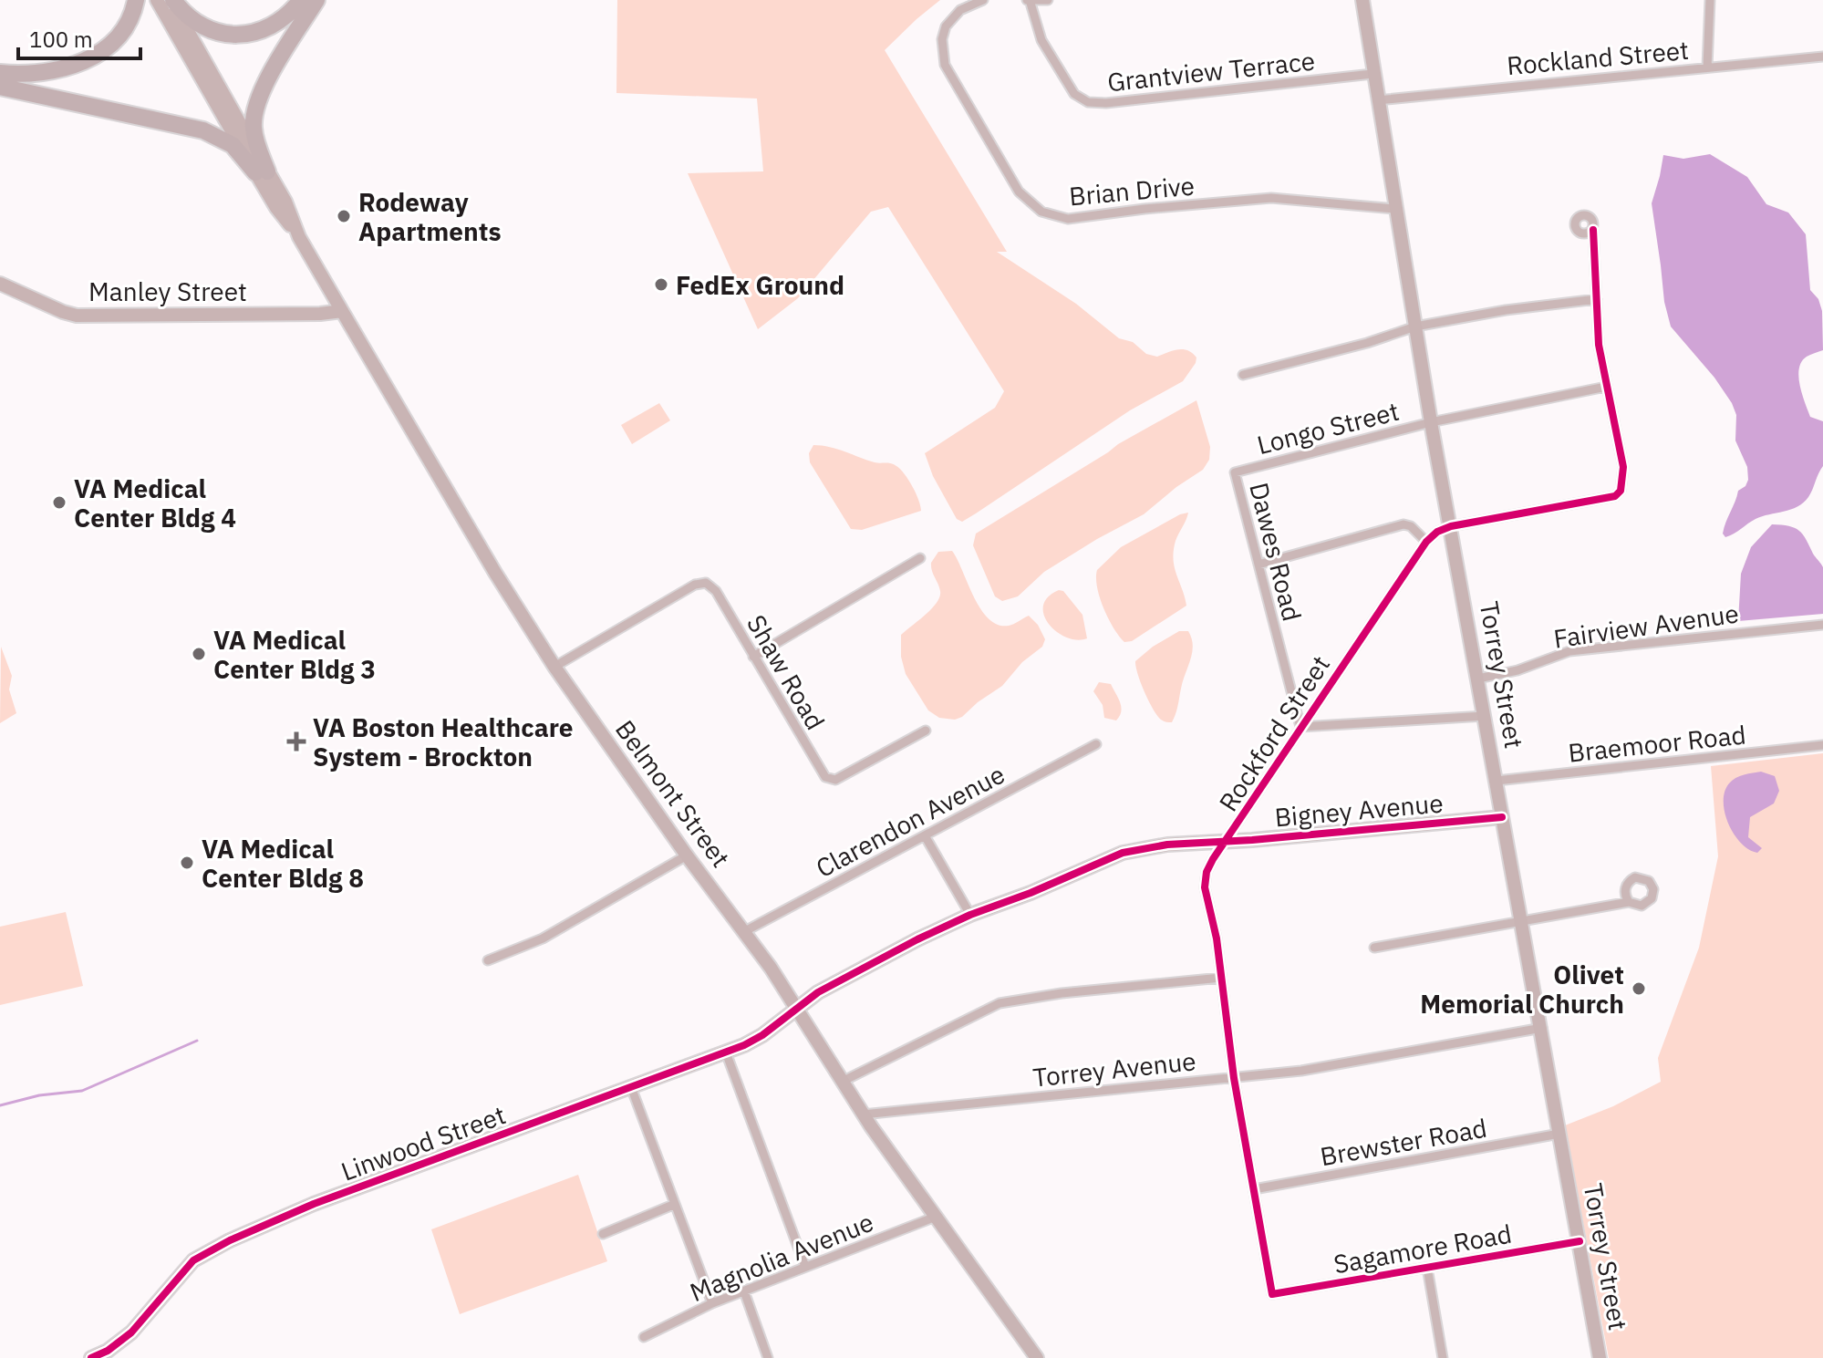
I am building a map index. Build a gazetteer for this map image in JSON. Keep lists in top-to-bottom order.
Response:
{
  "streets": {
    "main road": [
      "Manley Street",
      "Torrey Street",
      "Belmont Street",
      "Bigney Avenue",
      "Linwood Street"
    ],
    "street": [
      "Rockland Street",
      "Grantview Terrace",
      "Brian Drive",
      "Longo Street",
      "Dawes Road",
      "Fairview Avenue",
      "Shaw Road",
      "Rockford Street",
      "Braemoor Road",
      "Clarendon Avenue",
      "Torrey Avenue",
      "Brewster Road",
      "Sagamore Road",
      "Magnolia Avenue"
    ]
  },
  "crossings": [
    ["Rockland Street", "Torrey Street"],
    ["Grantview Terrace", "Torrey Street"],
    ["Brian Drive", "Torrey Street"],
    ["Manley Street", "Belmont Street"],
    ["Longo Street", "Dawes Road"],
    ["Longo Street", "Torrey Street"],
    ["Dawes Road", "Rockford Street"],
    ["Fairview Avenue", "Torrey Street"],
    ["Shaw Road", "Belmont Street"],
    ["Torrey Street", "Rockford Street"],
    ["Torrey Street", "Braemoor Road"],
    ["Torrey Street", "Bigney Avenue"],
    ["Torrey Street", "Torrey Avenue"],
    ["Torrey Street", "Brewster Road"],
    ["Torrey Street", "Sagamore Road"],
    ["Rockford Street", "Bigney Avenue"],
    ["Rockford Street", "Torrey Avenue"],
    ["Rockford Street", "Brewster Road"],
    ["Rockford Street", "Sagamore Road"],
    ["Belmont Street", "Bigney Avenue"],
    ["Belmont Street", "Clarendon Avenue"],
    ["Belmont Street", "Torrey Avenue"],
    ["Belmont Street", "Linwood Street"],
    ["Belmont Street", "Magnolia Avenue"],
    ["Bigney Avenue", "Linwood Street"]
  ],
  "places": {
    "other": [
      "Rodeway Apartments",
      "FedEx Ground",
      "VA Medical Center Bldg 4",
      "VA Medical Center Bldg 3",
      "VA Medical Center Bldg 8",
      "Olivet Memorial Church"
    ],
    "health": ["VA Boston Healthcare System - Brockton"]
  },
  "scale_bar": "100 m"
}
